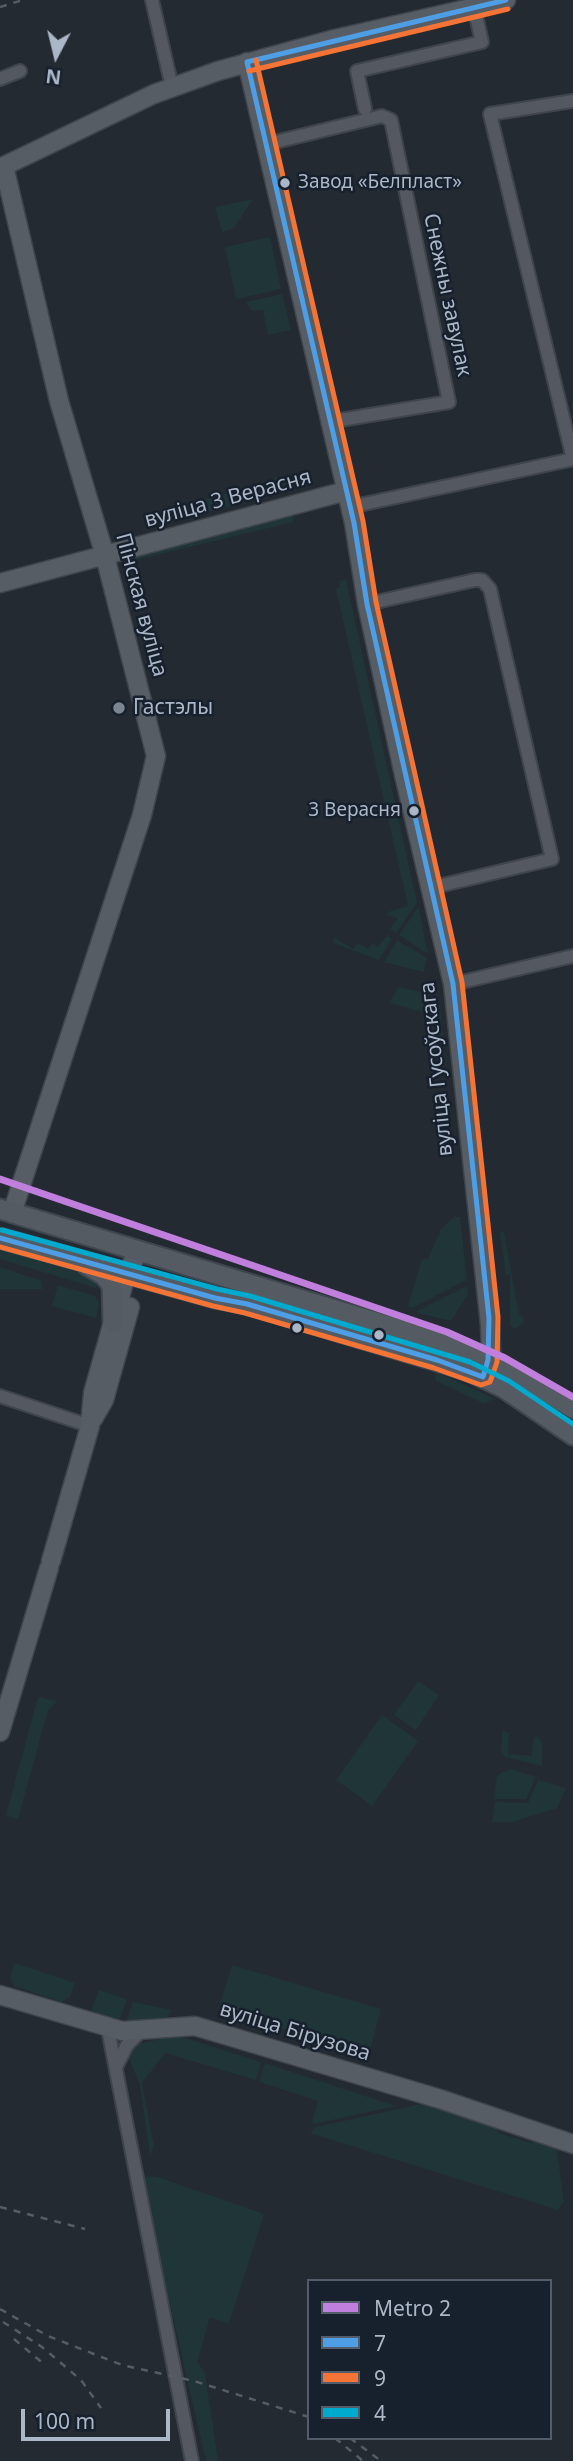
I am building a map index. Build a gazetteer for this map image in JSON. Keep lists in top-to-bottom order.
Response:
{
  "streets": {
    "street": [
      "Снежны завулак",
      "вуліца 3 Верасня",
      "Пінская вуліца",
      "вуліца Гусоўскага",
      "вуліца Бірузова"
    ]
  },
  "crossings": [
    ["Снежны завулак", "вуліца Гусоўскага"],
    ["вуліца 3 Верасня", "Пінская вуліца"],
    ["вуліца 3 Верасня", "вуліца Гусоўскага"]
  ],
  "places": ["Завод «Белпласт»", "Гастэлы", "3 Верасня"],
  "lines": [
    "transit line 7",
    "transit line 9",
    "metro line 2",
    "transit line 4"
  ],
  "legend": [
    "Metro 2",
    "7",
    "9",
    "4"
  ],
  "scale_bar": "100 m",
  "north": "bottom"
}
